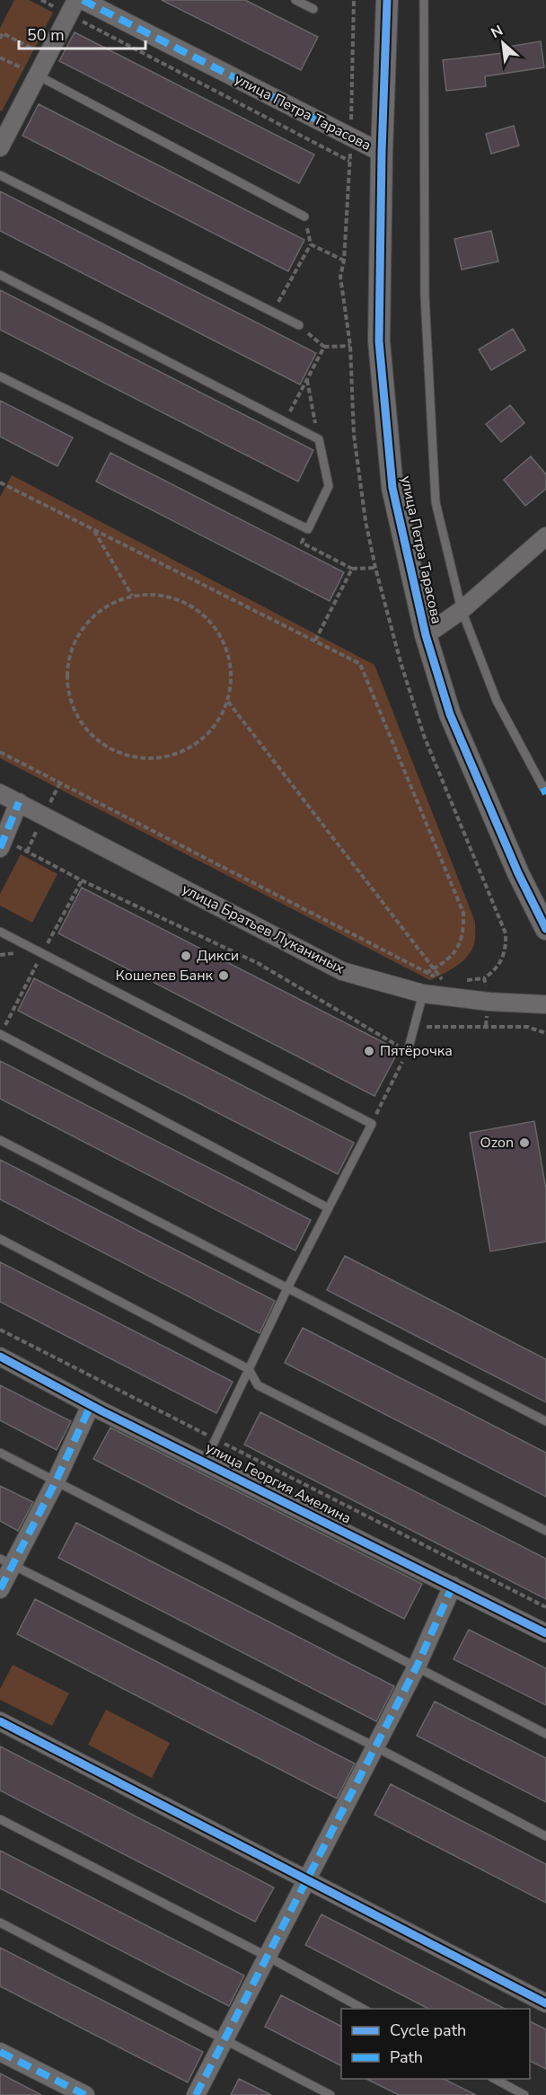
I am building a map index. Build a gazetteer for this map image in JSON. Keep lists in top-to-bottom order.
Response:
{
  "streets": {
    "street": ["улица Петра Тарасова", "улица Братьев Луканиных", "улица Георгия Амелина"]
  },
  "places": [
    "Дикси",
    "Кошелев Банк",
    "Пятёрочка",
    "Ozon"
  ],
  "legend": ["Cycle path", "Path"],
  "scale_bar": "50 m",
  "north": "top left"
}
